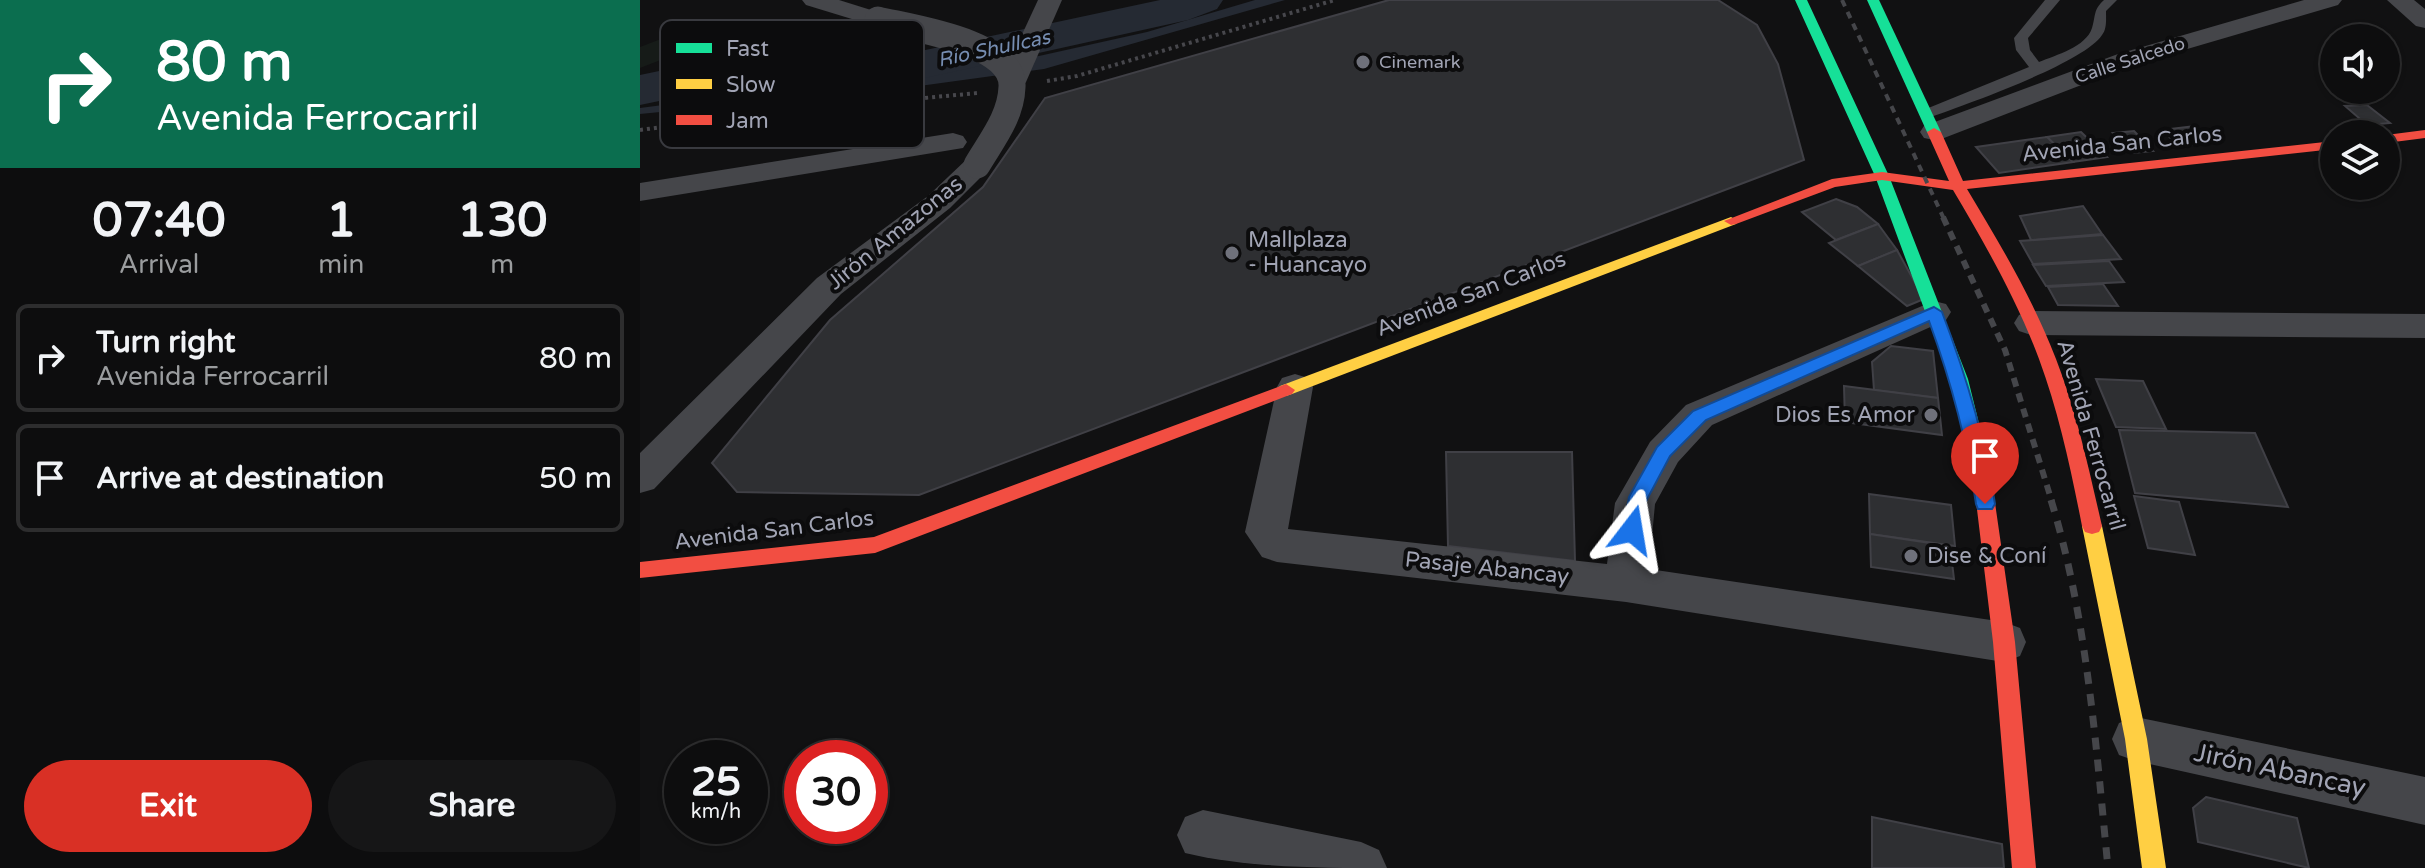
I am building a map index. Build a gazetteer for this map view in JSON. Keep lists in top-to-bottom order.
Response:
{
  "streets": {
    "main road": ["Avenida San Carlos", "Avenida Ferrocarril"],
    "street": [
      "Calle Salcedo",
      "Jirón Amazonas",
      "Pasaje Abancay",
      "Jirón Abancay"
    ]
  },
  "crossings": [
    ["Calle Salcedo", "Avenida Ferrocarril"],
    ["Avenida San Carlos", "Avenida Ferrocarril"],
    ["Avenida San Carlos", "Pasaje Abancay"],
    ["Avenida Ferrocarril", "Jirón Abancay"]
  ],
  "water": ["Río Shullcas"],
  "places": [
    "Cinemark",
    "Mallplaza - Huancayo",
    "Dios Es Amor",
    "Dise & Coní"
  ],
  "legend": ["Fast", "Slow", "Jam"],
  "page": {
    "turn": ["80 m", "Avenida Ferrocarril"],
    "eta": [
      "07:40",
      "Arrival",
      "1",
      "min",
      "130",
      "m"
    ],
    "list": [
      {
        "name": "Turn right",
        "note": "Avenida Ferrocarril",
        "value": "80 m"
      },
      {
        "name": "Arrive at destination",
        "value": "50 m"
      }
    ],
    "speed": "25 km/h",
    "limit": "30",
    "buttons": ["Exit", "Share"]
  }
}
